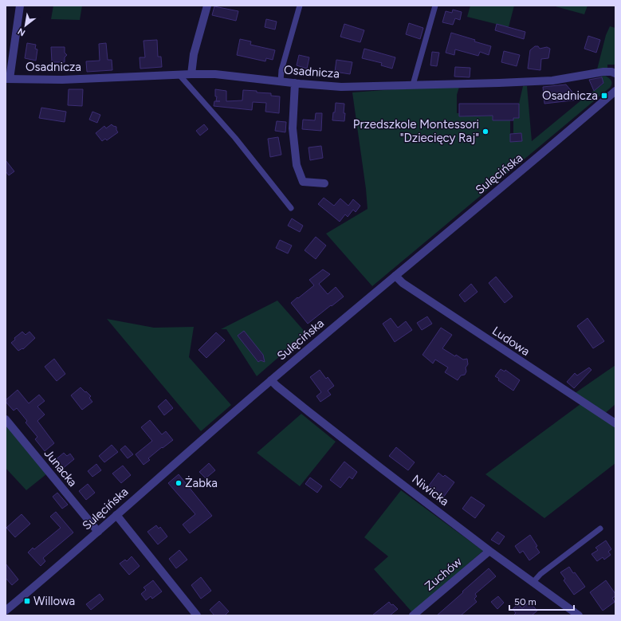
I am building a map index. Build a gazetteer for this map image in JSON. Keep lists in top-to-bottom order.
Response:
{
  "streets": {
    "street": [
      "Osadnicza",
      "Sulęcińska",
      "Ludowa",
      "Junacka",
      "Niwicka",
      "Zuchów"
    ]
  },
  "crossings": [
    ["Sulęcińska", "Ludowa"],
    ["Sulęcińska", "Junacka"],
    ["Sulęcińska", "Niwicka"],
    ["Niwicka", "Zuchów"]
  ],
  "places": {
    "transit": ["Osadnicza", "Willowa"],
    "other": ["Przedszkole Montessori \"Dziecięcy Raj\"", "Żabka"]
  },
  "scale_bar": "50 m",
  "north": "bottom left"
}
